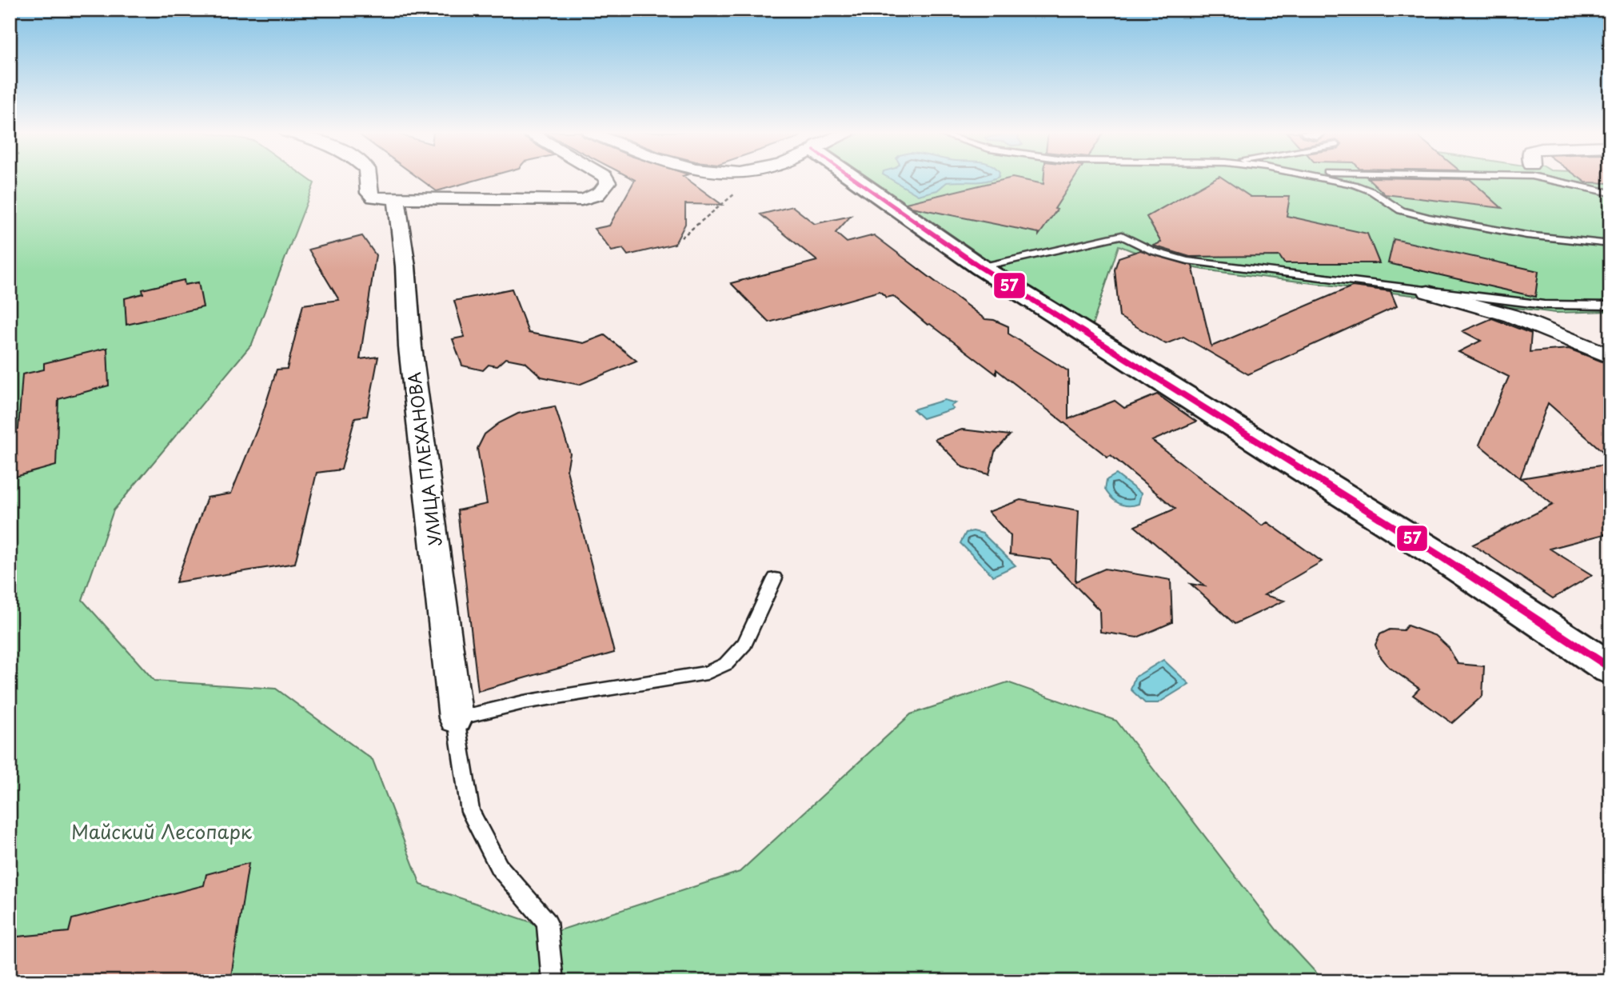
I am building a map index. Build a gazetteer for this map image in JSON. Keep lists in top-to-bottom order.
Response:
{
  "streets": {
    "street": ["УЛИЦА ПЛЕХАНОВА"]
  },
  "parks": ["Майский Лесопарк"],
  "lines": ["transit line 57"]
}
